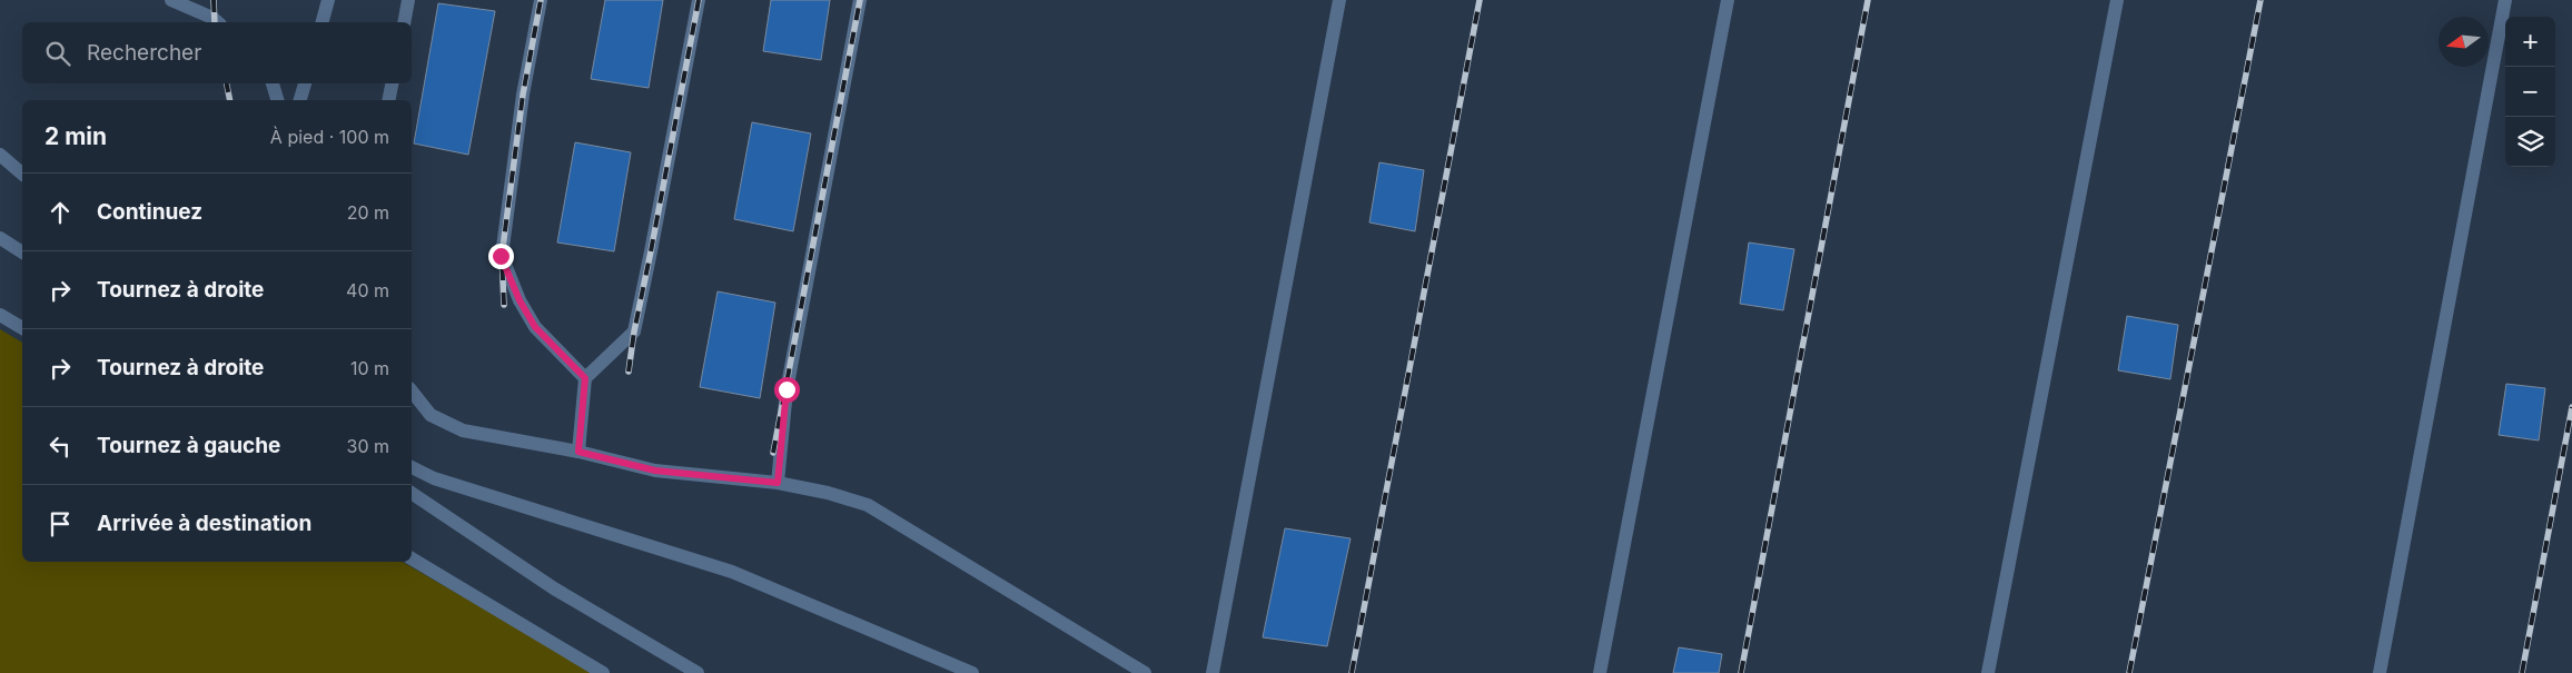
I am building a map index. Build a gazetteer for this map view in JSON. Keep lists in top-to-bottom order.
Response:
{
  "north": "left",
  "page": {
    "map_buttons": ["+", "−"],
    "search": "Rechercher",
    "heading": ["2 min", "À pied · 100 m"],
    "list": [
      ["Continuez", "20 m"],
      ["Tournez à droite", "40 m"],
      ["Tournez à droite", "10 m"],
      ["Tournez à gauche", "30 m"],
      "Arrivée à destination"
    ]
  }
}
